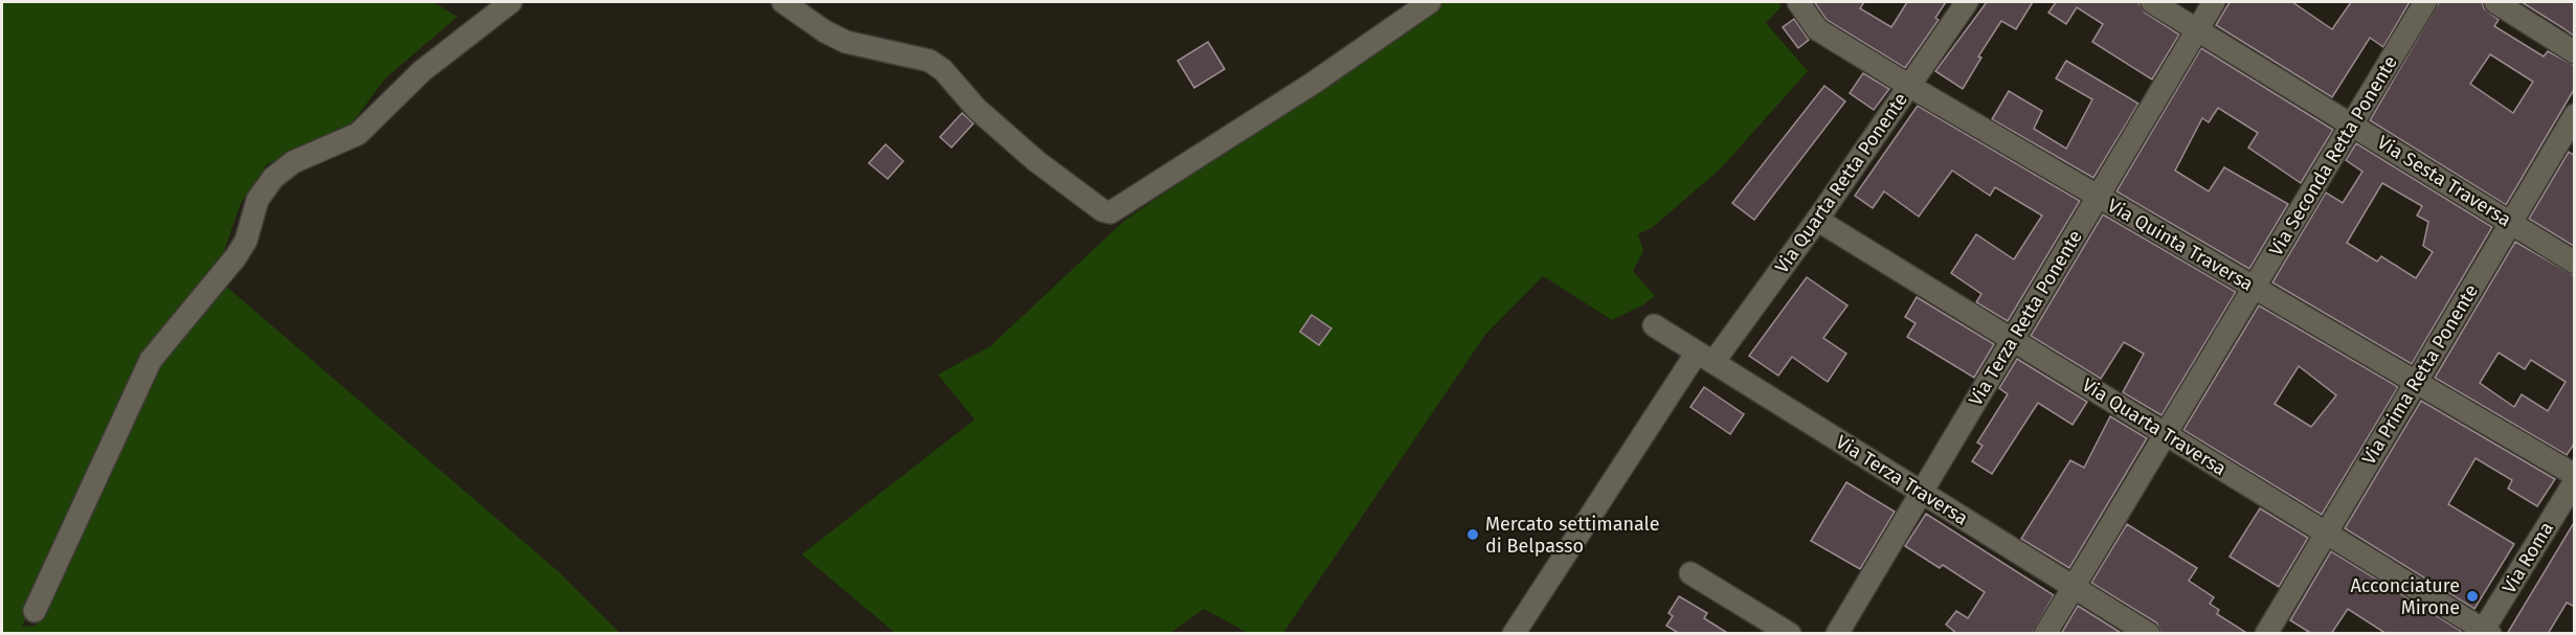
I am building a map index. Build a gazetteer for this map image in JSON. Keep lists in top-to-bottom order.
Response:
{
  "streets": {
    "street": [
      "Via Seconda Retta Ponente",
      "Via Sesta Traversa",
      "Via Quarta Retta Ponente",
      "Via Quinta Traversa",
      "Via Terza Retta Ponente",
      "Via Prima Retta Ponente",
      "Via Quarta Traversa",
      "Via Terza Traversa",
      "Via Roma"
    ]
  },
  "crossings": [
    ["Via Seconda Retta Ponente", "Via Sesta Traversa"],
    ["Via Seconda Retta Ponente", "Via Quinta Traversa"],
    ["Via Seconda Retta Ponente", "Via Quarta Traversa"],
    ["Via Seconda Retta Ponente", "Via Terza Traversa"],
    ["Via Sesta Traversa", "Via Terza Retta Ponente"],
    ["Via Sesta Traversa", "Via Prima Retta Ponente"],
    ["Via Quarta Retta Ponente", "Via Quinta Traversa"],
    ["Via Quarta Retta Ponente", "Via Quarta Traversa"],
    ["Via Quarta Retta Ponente", "Via Terza Traversa"],
    ["Via Quinta Traversa", "Via Terza Retta Ponente"],
    ["Via Quinta Traversa", "Via Prima Retta Ponente"],
    ["Via Terza Retta Ponente", "Via Quarta Traversa"],
    ["Via Terza Retta Ponente", "Via Terza Traversa"],
    ["Via Prima Retta Ponente", "Via Quarta Traversa"],
    ["Via Quarta Traversa", "Via Roma"]
  ],
  "places": ["Mercato settimanale di Belpasso", "Acconciature Mirone"]
}
